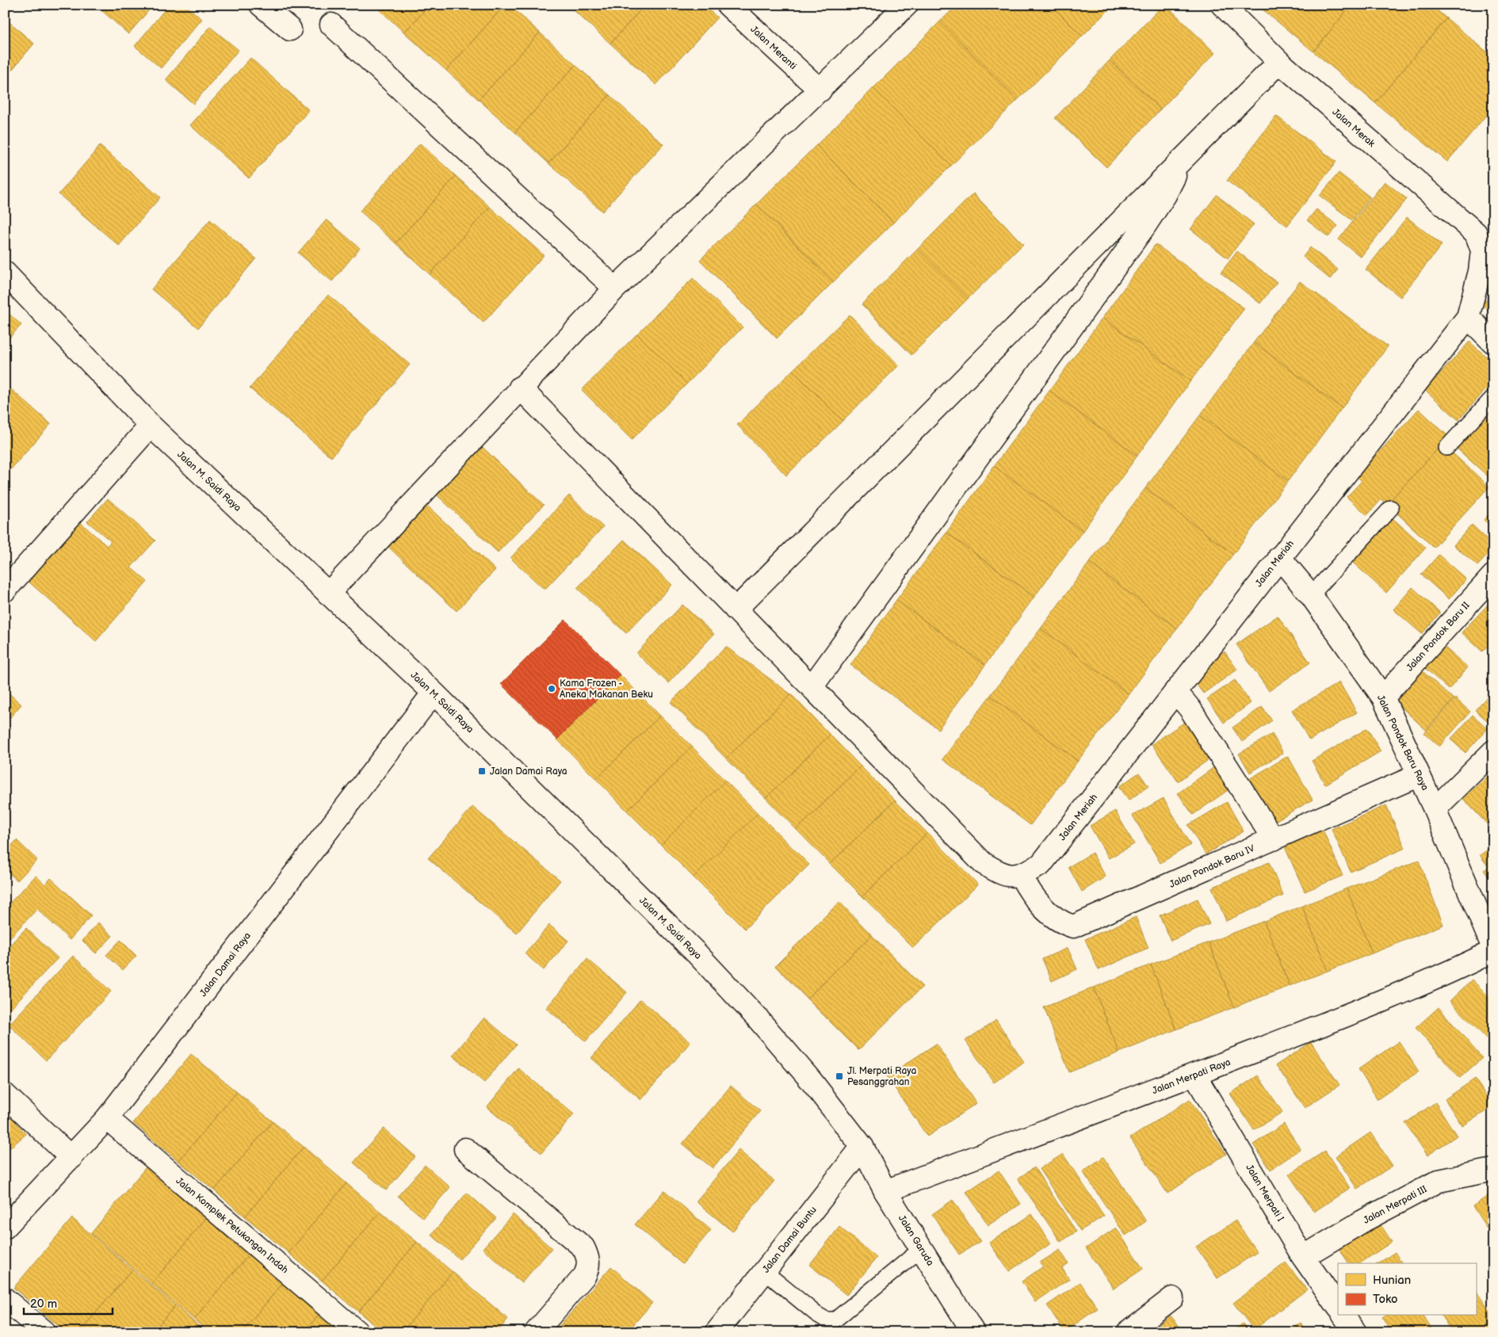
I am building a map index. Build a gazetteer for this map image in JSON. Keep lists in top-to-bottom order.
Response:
{
  "streets": {
    "street": [
      "Jalan Meranti",
      "Jalan Merak",
      "Jalan M. Saidi Raya",
      "Jalan Meriah",
      "Jalan Pondok Baru II",
      "Jalan Pondok Baru Raya",
      "Jalan Pondok Baru IV",
      "Jalan Damai Raya",
      "Jalan Merpati Raya",
      "Jalan Merpati I",
      "Jalan Merpati III",
      "Jalan Komplek Petukangan Indah",
      "Jalan Damai Buntu",
      "Jalan Garuda"
    ]
  },
  "crossings": [
    ["Jalan Merak", "Jalan Meriah"],
    ["Jalan M. Saidi Raya", "Jalan Damai Raya"],
    ["Jalan M. Saidi Raya", "Jalan Damai Buntu"],
    ["Jalan M. Saidi Raya", "Jalan Garuda"],
    ["Jalan Meriah", "Jalan Pondok Baru Raya"],
    ["Jalan Meriah", "Jalan Pondok Baru IV"],
    ["Jalan Pondok Baru II", "Jalan Pondok Baru Raya"],
    ["Jalan Pondok Baru Raya", "Jalan Pondok Baru IV"],
    ["Jalan Damai Raya", "Jalan Komplek Petukangan Indah"],
    ["Jalan Merpati Raya", "Jalan Merpati I"],
    ["Jalan Merpati Raya", "Jalan Garuda"],
    ["Jalan Merpati I", "Jalan Merpati III"],
    ["Jalan Damai Buntu", "Jalan Garuda"]
  ],
  "places": {
    "other": ["Kama Frozen - Aneka Makanan Beku"],
    "transit": ["Jalan Damai Raya", "Jl. Merpati Raya Pesanggrahan"]
  },
  "legend": ["Hunian", "Toko"],
  "scale_bar": "20 m"
}
